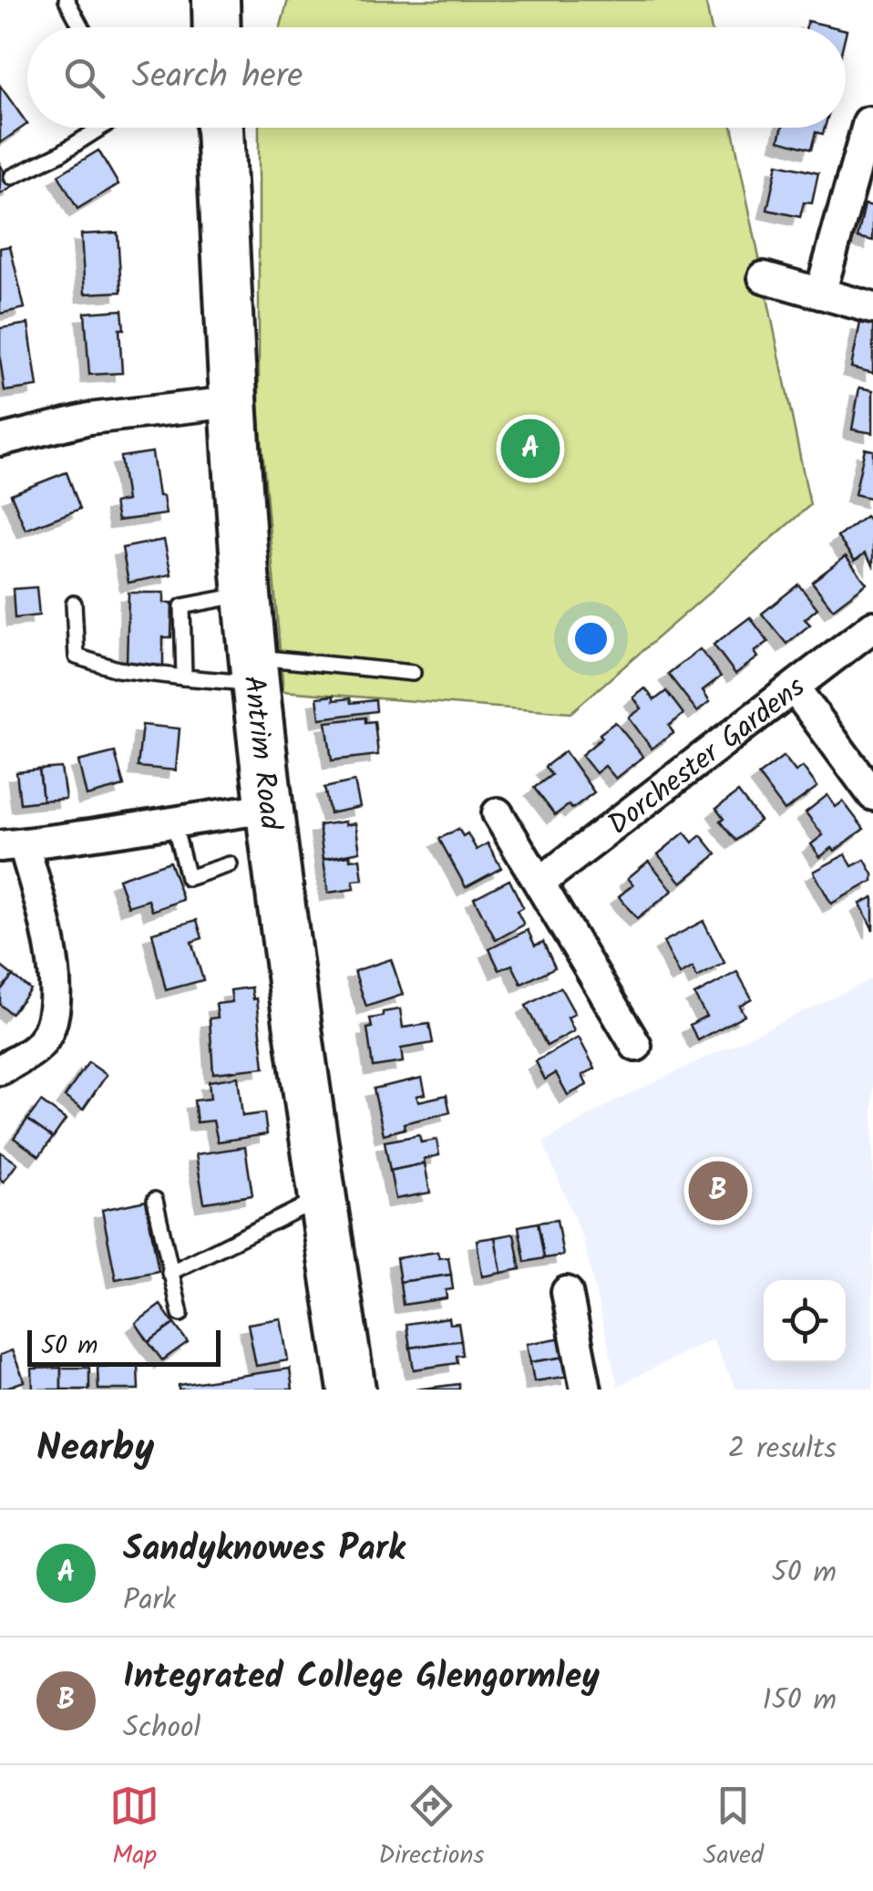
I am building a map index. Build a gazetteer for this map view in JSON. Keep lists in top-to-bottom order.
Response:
{
  "streets": {
    "main road": ["Antrim Road"],
    "street": ["Dorchester Gardens"]
  },
  "scale_bar": "50 m",
  "page": {
    "search": "Search here",
    "pins": ["A", "B"],
    "scale": "50 m",
    "heading": ["Nearby", "2 results"],
    "list": [
      {
        "mark": "A",
        "name": "Sandyknowes Park",
        "note": "Park",
        "value": "50 m"
      },
      {
        "mark": "B",
        "name": "Integrated College Glengormley",
        "note": "School",
        "value": "150 m"
      }
    ],
    "nav": ["Map", "Directions", "Saved"]
  }
}
